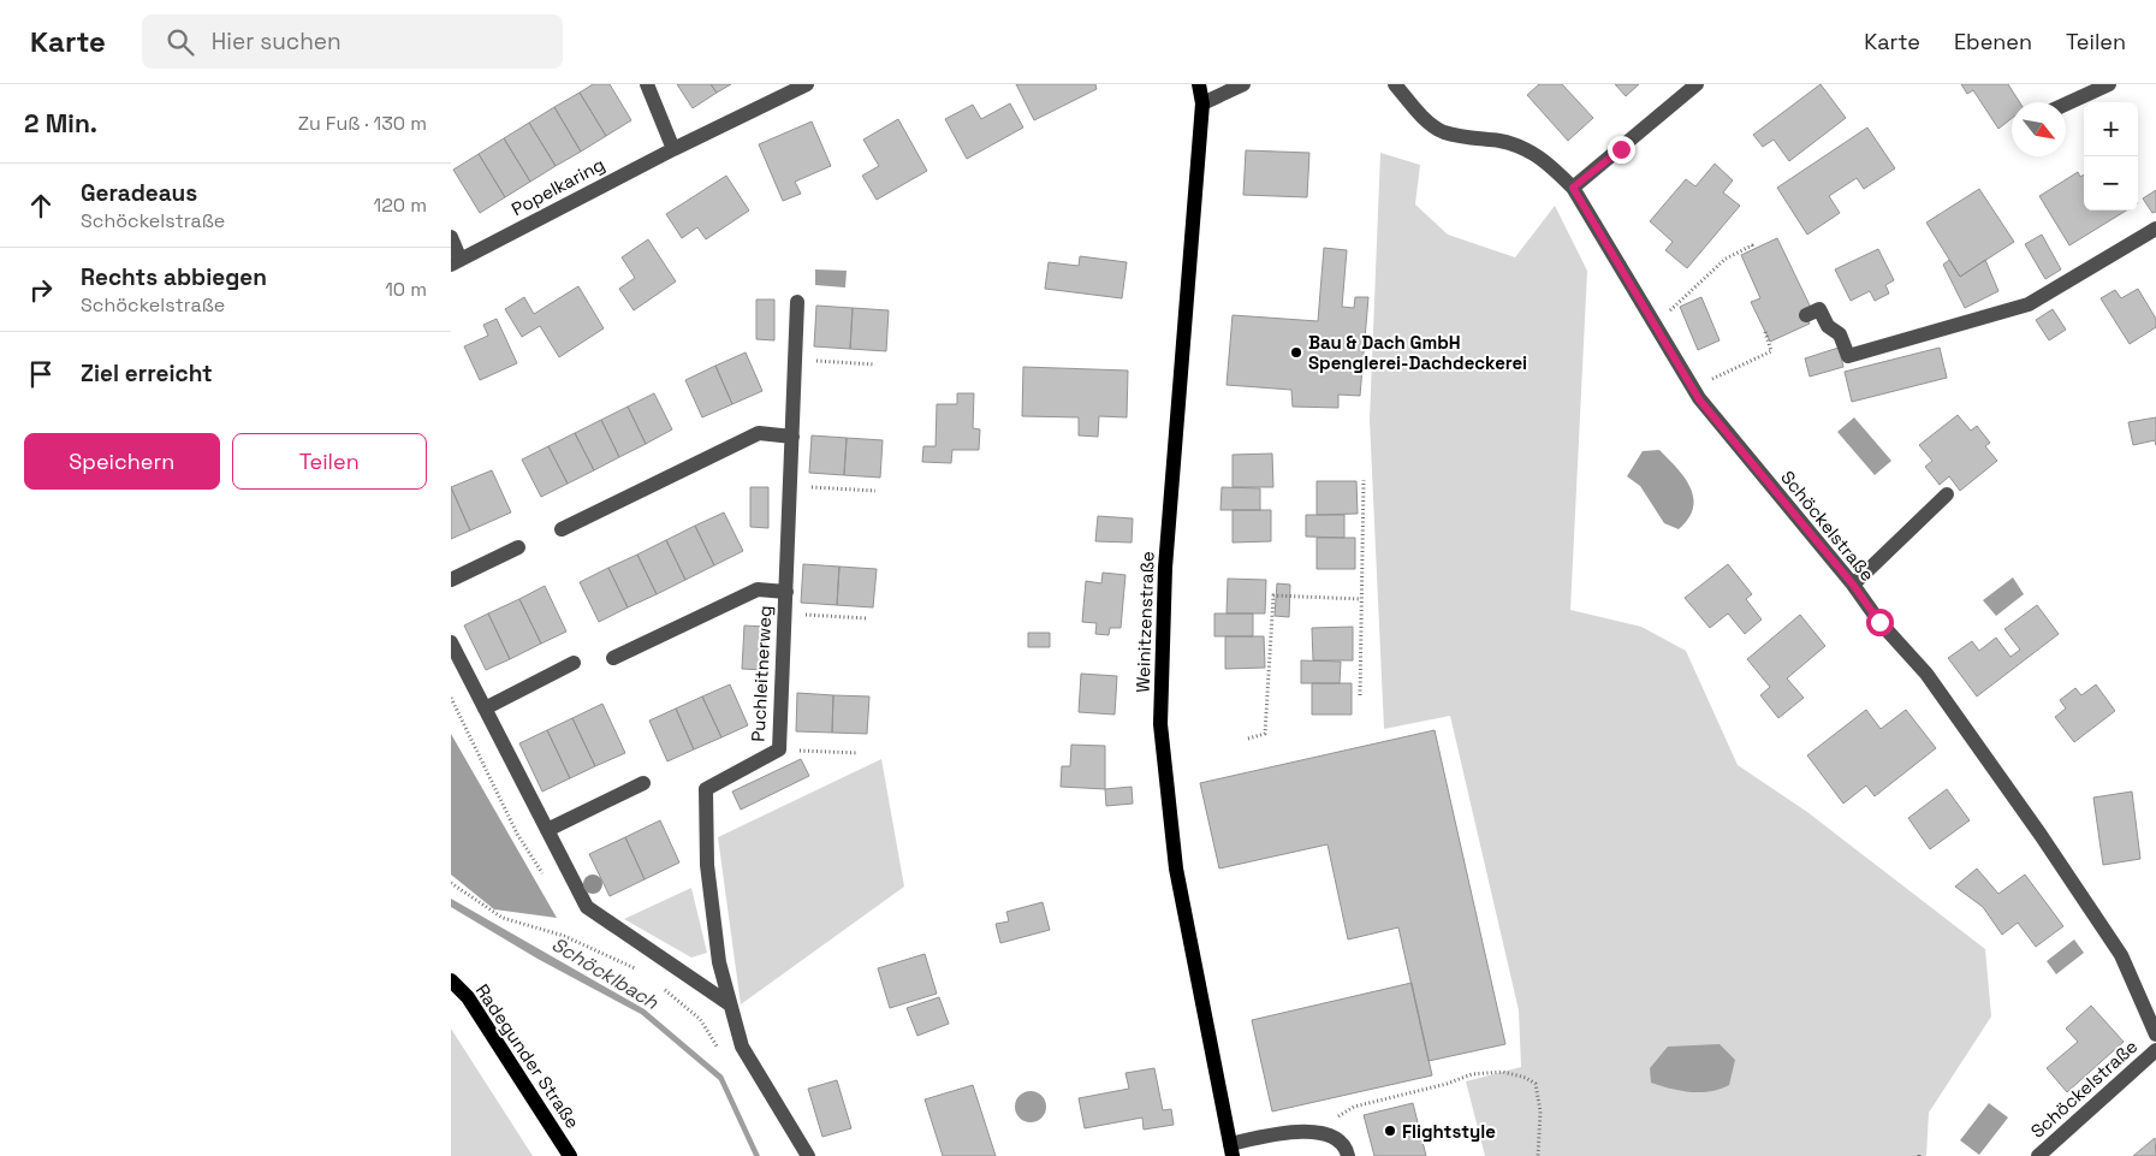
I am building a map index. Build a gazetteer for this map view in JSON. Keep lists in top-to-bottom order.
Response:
{
  "streets": {
    "main road": ["Weinitzenstraße", "Radegunder Straße"],
    "street": ["Popelkaring", "Schöckelstraße", "Puchleitnerweg"]
  },
  "water": ["Schöcklbach"],
  "places": ["Bau & Dach GmbH Spenglerei-Dachdeckerei", "Flightstyle"],
  "north": "bottom right",
  "page": {
    "header": "Karte",
    "search": "Hier suchen",
    "nav": ["Karte", "Ebenen", "Teilen"],
    "heading": ["2 Min.", "Zu Fuß · 130 m"],
    "map_buttons": ["+", "−"],
    "list": [
      ["Geradeaus", "Schöckelstraße", "120 m"],
      ["Rechts abbiegen", "Schöckelstraße", "10 m"],
      "Ziel erreicht"
    ],
    "buttons": ["Speichern", "Teilen"]
  }
}
